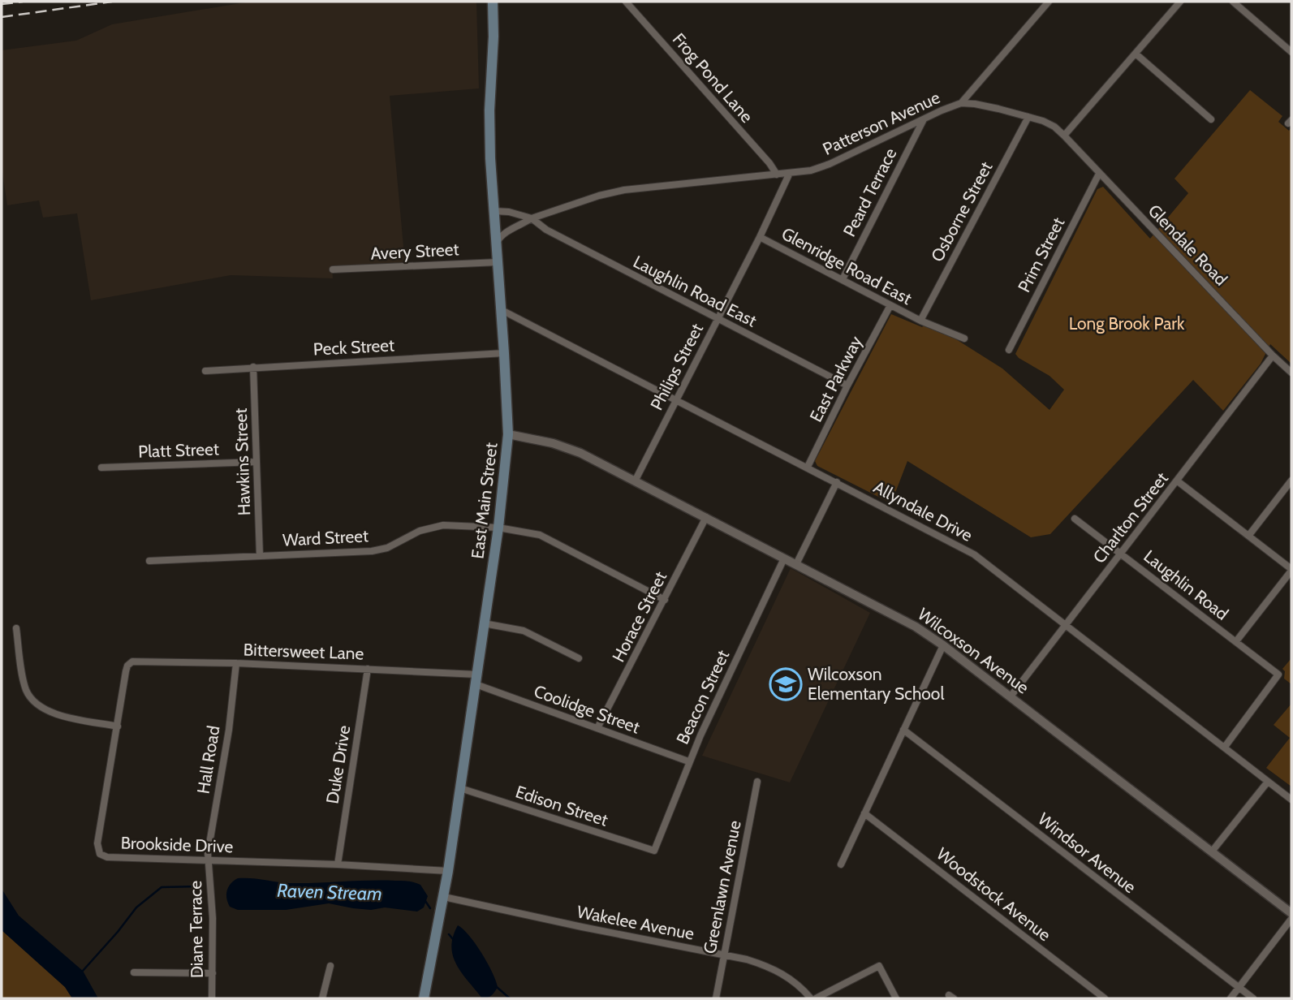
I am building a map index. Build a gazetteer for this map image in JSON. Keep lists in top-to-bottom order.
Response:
{
  "streets": {
    "main road": ["East Main Street"],
    "street": [
      "Frog Pond Lane",
      "Patterson Avenue",
      "Peard Terrace",
      "Osborne Street",
      "Glendale Road",
      "Avery Street",
      "Prim Street",
      "Glenridge Road East",
      "Laughlin Road East",
      "Peck Street",
      "Philips Street",
      "East Parkway",
      "Platt Street",
      "Hawkins Street",
      "Allyndale Drive",
      "Charlton Street",
      "Ward Street",
      "Laughlin Road",
      "Horace Street",
      "Wilcoxson Avenue",
      "Bittersweet Lane",
      "Beacon Street",
      "Coolidge Street",
      "Hall Road",
      "Duke Drive",
      "Edison Street",
      "Brookside Drive",
      "Windsor Avenue",
      "Greenlawn Avenue",
      "Woodstock Avenue",
      "Wakelee Avenue",
      "Diane Terrace"
    ]
  },
  "crossings": [
    ["Frog Pond Lane", "Patterson Avenue"],
    ["Patterson Avenue", "Peard Terrace"],
    ["Patterson Avenue", "Osborne Street"],
    ["Patterson Avenue", "Glendale Road"],
    ["Patterson Avenue", "Laughlin Road East"],
    ["Patterson Avenue", "Philips Street"],
    ["Patterson Avenue", "East Main Street"],
    ["Peard Terrace", "Glenridge Road East"],
    ["Osborne Street", "Glenridge Road East"],
    ["Glendale Road", "Prim Street"],
    ["Glendale Road", "Charlton Street"],
    ["Avery Street", "East Main Street"],
    ["Glenridge Road East", "Philips Street"],
    ["Glenridge Road East", "East Parkway"],
    ["Laughlin Road East", "Philips Street"],
    ["Laughlin Road East", "East Parkway"],
    ["Peck Street", "Hawkins Street"],
    ["Peck Street", "East Main Street"],
    ["Philips Street", "Allyndale Drive"],
    ["Philips Street", "Wilcoxson Avenue"],
    ["East Parkway", "Allyndale Drive"],
    ["Platt Street", "Hawkins Street"],
    ["Hawkins Street", "Ward Street"],
    ["East Main Street", "Allyndale Drive"],
    ["East Main Street", "Ward Street"],
    ["East Main Street", "Wilcoxson Avenue"],
    ["East Main Street", "Bittersweet Lane"],
    ["East Main Street", "Coolidge Street"],
    ["East Main Street", "Edison Street"],
    ["East Main Street", "Brookside Drive"],
    ["East Main Street", "Wakelee Avenue"],
    ["Allyndale Drive", "Charlton Street"],
    ["Allyndale Drive", "Laughlin Road"],
    ["Charlton Street", "Laughlin Road"],
    ["Charlton Street", "Wilcoxson Avenue"],
    ["Ward Street", "Horace Street"],
    ["Horace Street", "Wilcoxson Avenue"],
    ["Horace Street", "Coolidge Street"],
    ["Wilcoxson Avenue", "Beacon Street"],
    ["Bittersweet Lane", "Coolidge Street"],
    ["Bittersweet Lane", "Hall Road"],
    ["Bittersweet Lane", "Duke Drive"],
    ["Bittersweet Lane", "Brookside Drive"],
    ["Beacon Street", "Coolidge Street"],
    ["Beacon Street", "Edison Street"],
    ["Hall Road", "Brookside Drive"],
    ["Hall Road", "Diane Terrace"],
    ["Duke Drive", "Brookside Drive"],
    ["Brookside Drive", "Diane Terrace"],
    ["Greenlawn Avenue", "Wakelee Avenue"]
  ],
  "water": ["Raven Stream"],
  "parks": ["Long Brook Park"],
  "places": {
    "school or university": ["Wilcoxson Elementary School"]
  }
}
